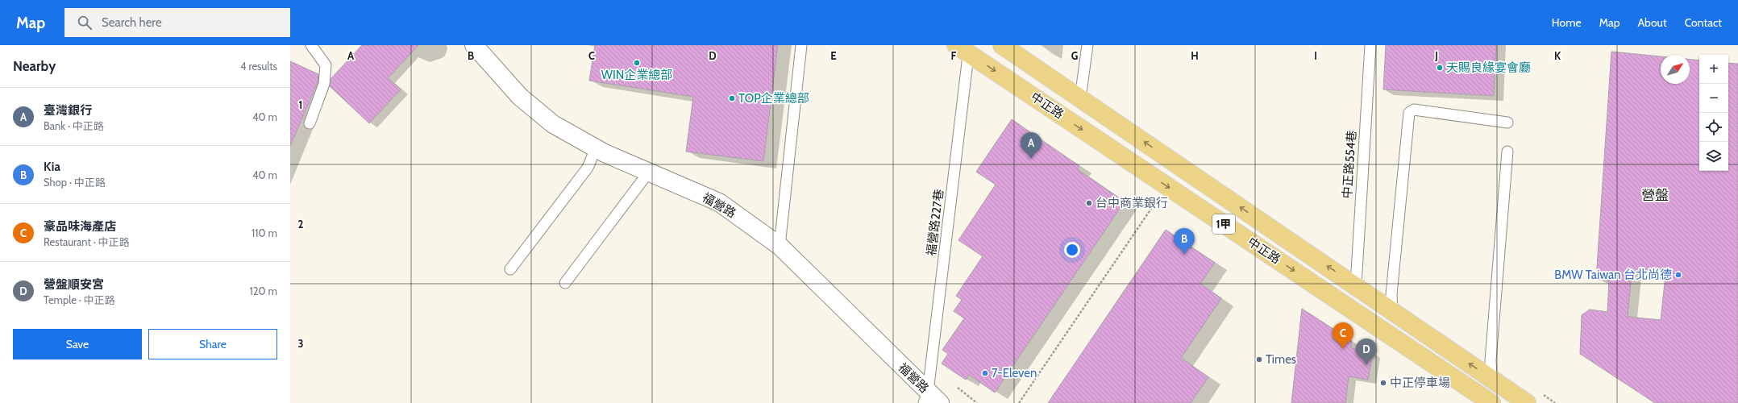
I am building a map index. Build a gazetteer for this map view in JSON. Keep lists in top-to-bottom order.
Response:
{
  "streets": {
    "main road": ["中正路", "1甲"],
    "street": ["福營路"],
    "lane": ["中正路554巷", "福營路227巷"]
  },
  "crossings": [
    ["中正路", "中正路554巷"],
    ["中正路", "福營路227巷"],
    ["福營路", "福營路227巷"]
  ],
  "districts": ["營盤"],
  "places": [
    "WIN企業總部",
    "天賜良緣宴會廳",
    "TOP企業總部",
    "台中商業銀行",
    "BMW Taiwan 台北尚德",
    "Times",
    "7-Eleven",
    "中正停車場"
  ],
  "north": "top right",
  "page": {
    "header": "Map",
    "search": "Search here",
    "nav": [
      "Home",
      "Map",
      "About",
      "Contact"
    ],
    "heading": ["Nearby", "4 results"],
    "map_buttons": ["+", "−"],
    "list": [
      {
        "mark": "A",
        "name": "臺灣銀行",
        "note": "Bank · 中正路",
        "value": "40 m"
      },
      {
        "mark": "B",
        "name": "Kia",
        "note": "Shop · 中正路",
        "value": "40 m"
      },
      {
        "mark": "C",
        "name": "豪品味海產店",
        "note": "Restaurant · 中正路",
        "value": "110 m"
      },
      {
        "mark": "D",
        "name": "營盤順安宮",
        "note": "Temple · 中正路",
        "value": "120 m"
      }
    ],
    "pins": [
      "A",
      "B",
      "C",
      "D"
    ],
    "buttons": ["Save", "Share"]
  },
  "grid": {
    "columns": [
      "A",
      "B",
      "C",
      "D",
      "E",
      "F",
      "G",
      "H",
      "I",
      "J",
      "K"
    ],
    "rows": ["1", "2", "3"]
  }
}
